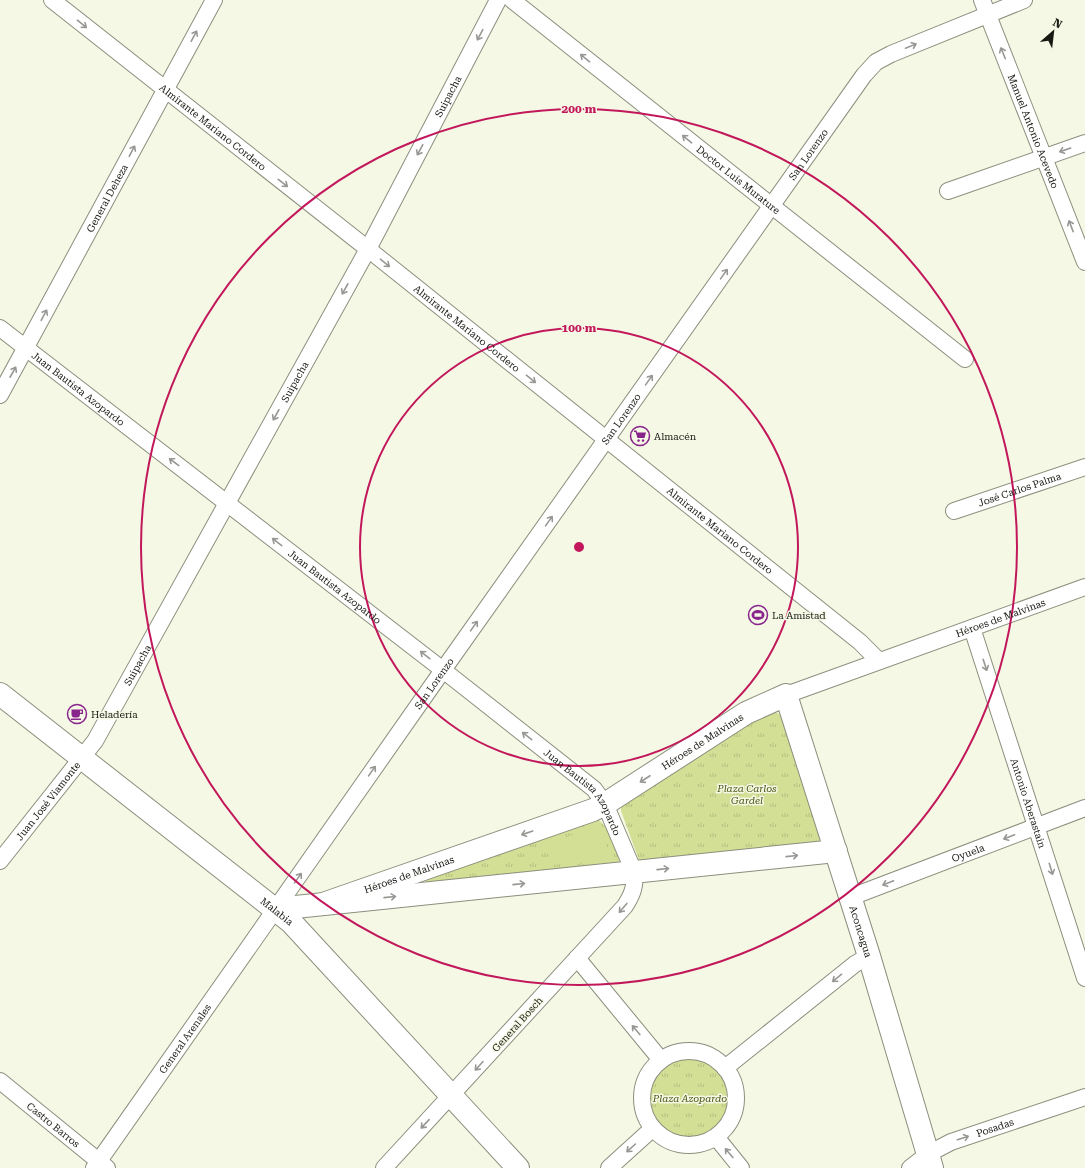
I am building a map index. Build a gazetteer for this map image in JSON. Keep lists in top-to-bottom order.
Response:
{
  "streets": {
    "street": [
      "Suipacha",
      "Almirante Mariano Cordero",
      "Manuel Antonio Acevedo",
      "San Lorenzo",
      "Doctor Luis Murature",
      "General Deheza",
      "Juan Bautista Azopardo",
      "José Carlos Palma",
      "Héroes de Malvinas",
      "Juan José Viamonte",
      "Antonio Aberastain",
      "Oyuela",
      "Malabia",
      "Aconcagua",
      "General Bosch",
      "General Arenales",
      "Castro Barros",
      "Posadas"
    ]
  },
  "crossings": [
    ["Suipacha", "Almirante Mariano Cordero"],
    ["Suipacha", "Juan Bautista Azopardo"],
    ["Suipacha", "Juan José Viamonte"],
    ["Suipacha", "Malabia"],
    ["Almirante Mariano Cordero", "San Lorenzo"],
    ["Almirante Mariano Cordero", "General Deheza"],
    ["Almirante Mariano Cordero", "Héroes de Malvinas"],
    ["Manuel Antonio Acevedo", "San Lorenzo"],
    ["San Lorenzo", "Doctor Luis Murature"],
    ["San Lorenzo", "Juan Bautista Azopardo"],
    ["San Lorenzo", "Héroes de Malvinas"],
    ["San Lorenzo", "Malabia"],
    ["San Lorenzo", "General Arenales"],
    ["General Deheza", "Juan Bautista Azopardo"],
    ["Juan Bautista Azopardo", "Héroes de Malvinas"],
    ["Juan Bautista Azopardo", "General Bosch"],
    ["Héroes de Malvinas", "Antonio Aberastain"],
    ["Héroes de Malvinas", "Malabia"],
    ["Héroes de Malvinas", "Aconcagua"],
    ["Héroes de Malvinas", "General Bosch"],
    ["Héroes de Malvinas", "General Arenales"],
    ["Juan José Viamonte", "Malabia"],
    ["Antonio Aberastain", "Oyuela"],
    ["Oyuela", "Aconcagua"],
    ["Malabia", "General Bosch"],
    ["Malabia", "General Arenales"],
    ["Aconcagua", "Posadas"],
    ["General Arenales", "Castro Barros"]
  ],
  "one_way": [
    "Suipacha",
    "Almirante Mariano Cordero",
    "Manuel Antonio Acevedo",
    "San Lorenzo",
    "Doctor Luis Murature",
    "General Deheza",
    "Juan Bautista Azopardo",
    "Antonio Aberastain",
    "Oyuela",
    "General Bosch",
    "Posadas"
  ],
  "parks": ["Plaza Carlos Gardel", "Plaza Azopardo"],
  "places": {
    "supermarket": ["Almacén"],
    "sports": ["La Amistad"],
    "cafe": ["Heladería"]
  },
  "north": "top right",
  "rings": ["200 m", "100 m"]
}
